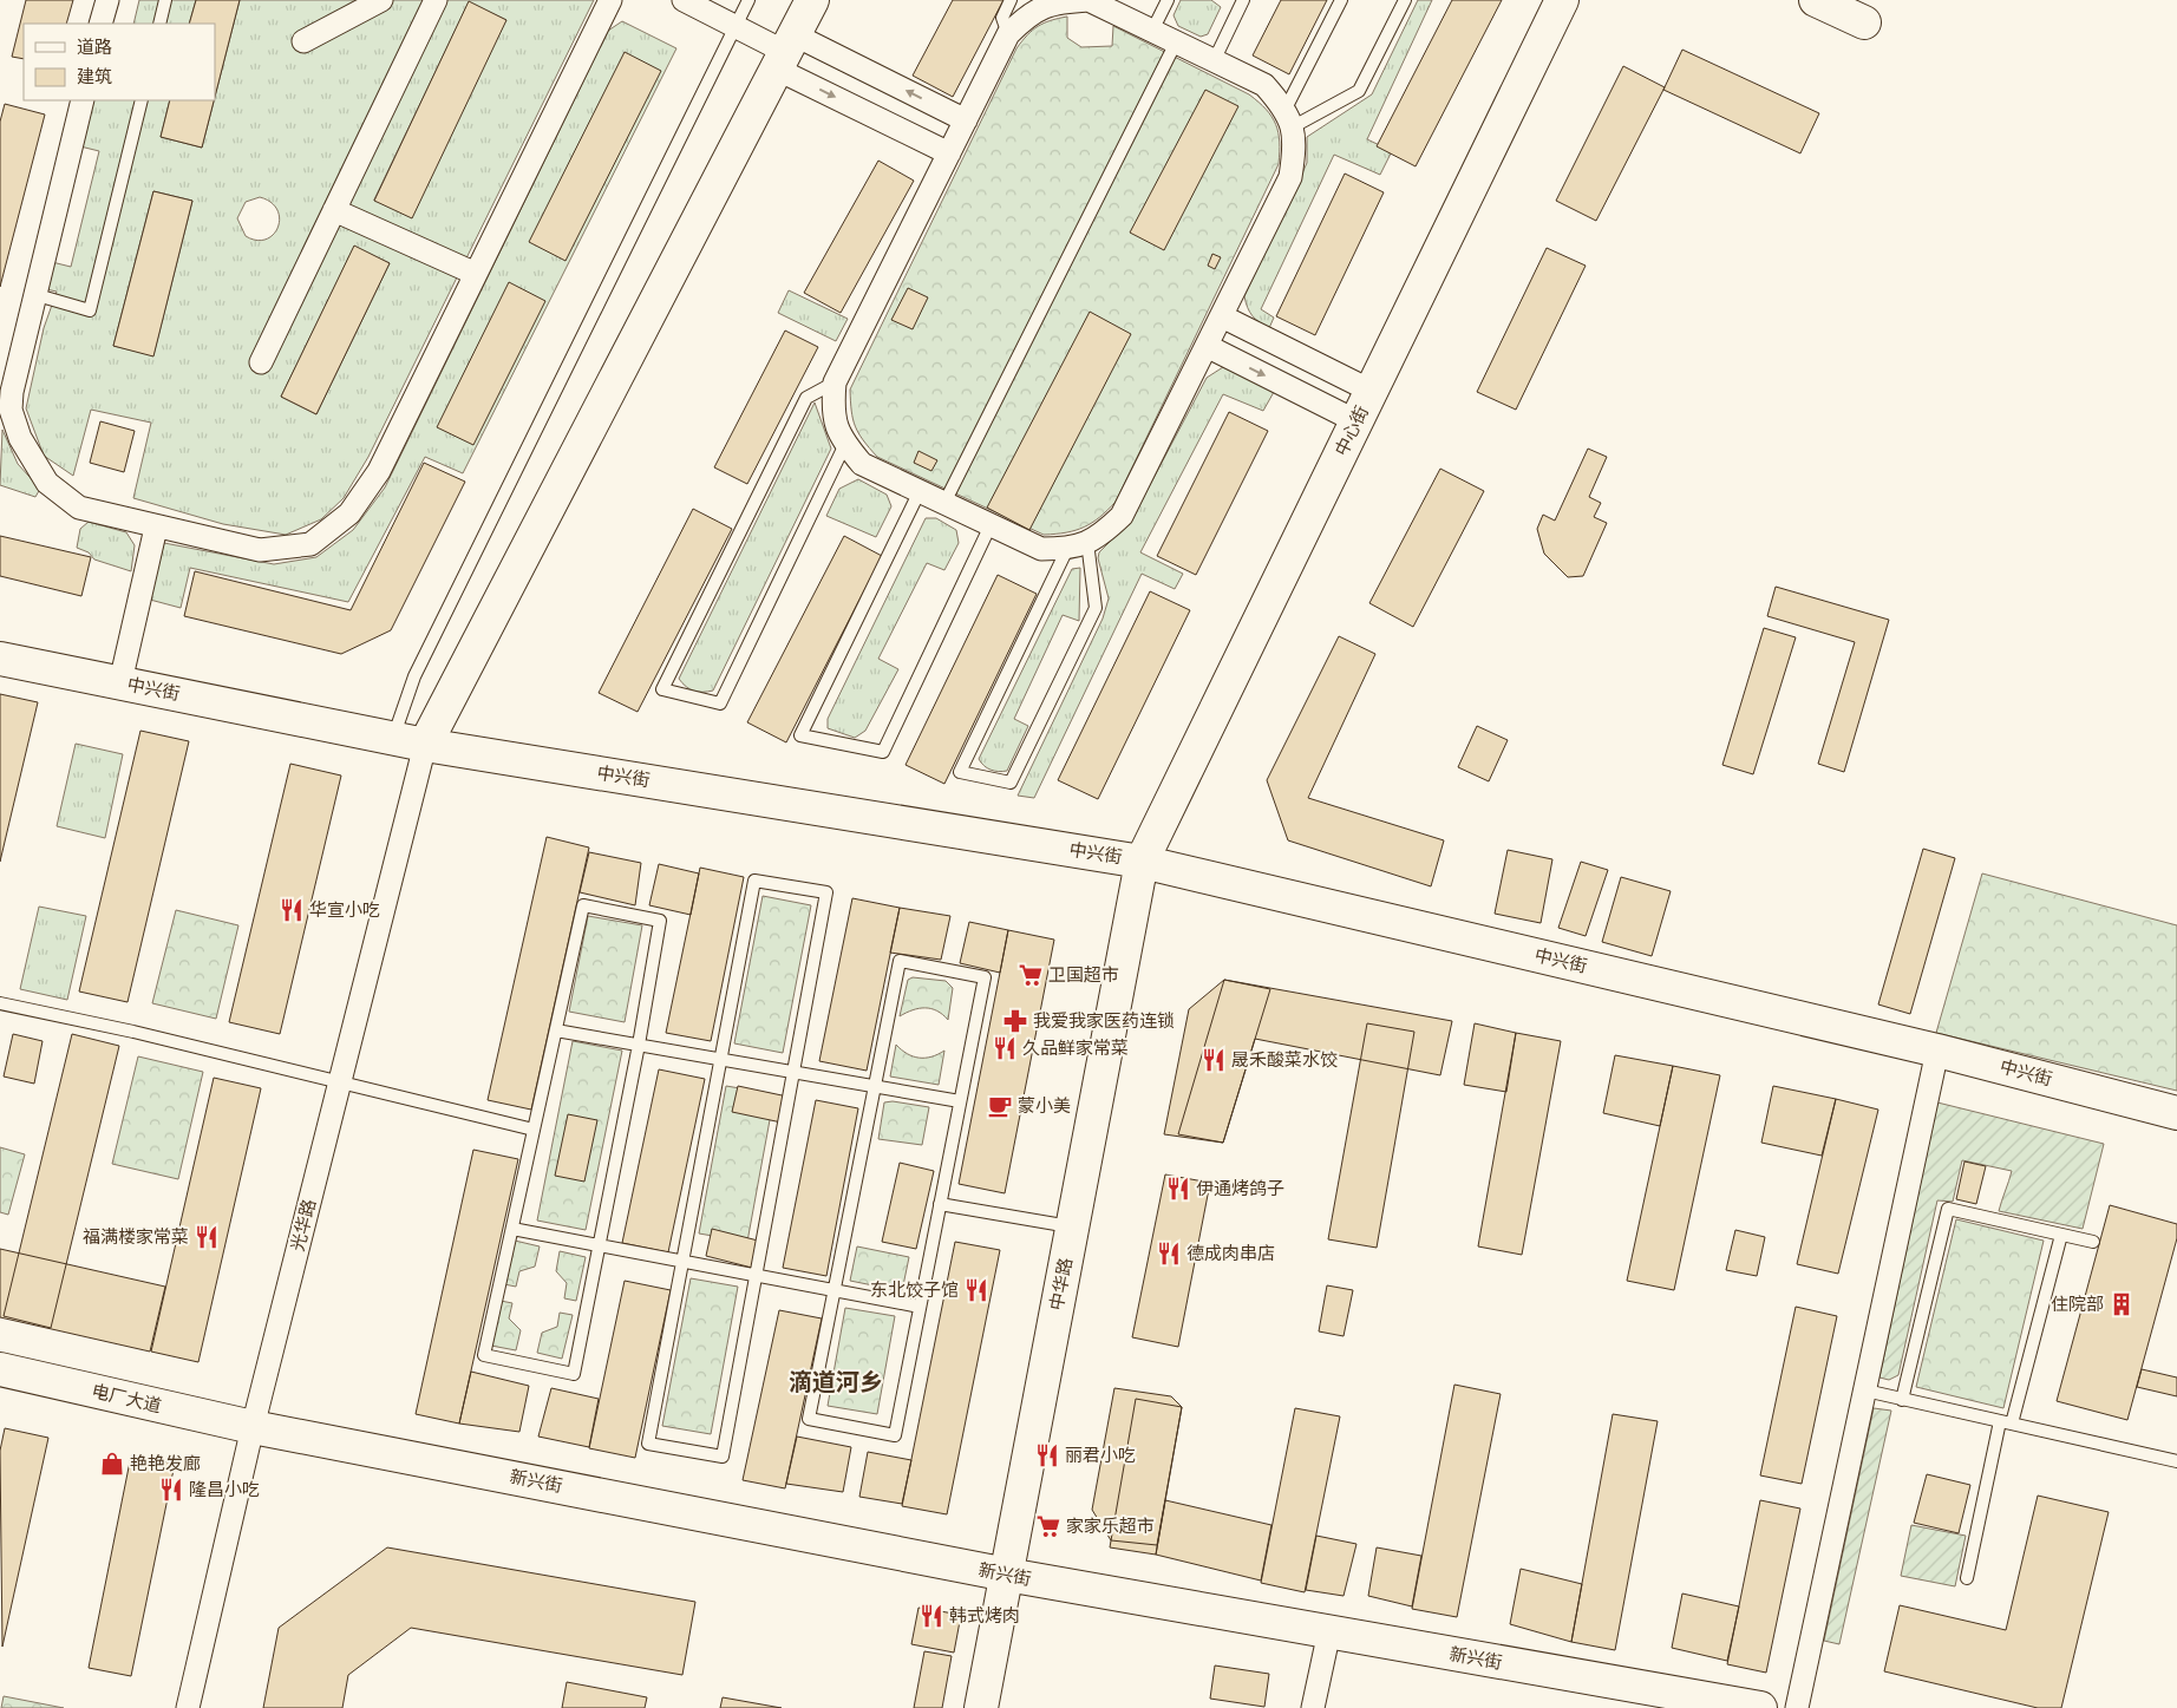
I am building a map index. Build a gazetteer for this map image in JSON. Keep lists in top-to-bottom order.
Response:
{
  "streets": {
    "street": [
      "中心街",
      "中兴街",
      "光华路",
      "中华路",
      "电厂大道",
      "新兴街"
    ]
  },
  "crossings": [
    ["中心街", "中兴街"],
    ["中心街", "中华路"],
    ["中兴街", "光华路"],
    ["中兴街", "中华路"],
    ["光华路", "电厂大道"],
    ["光华路", "新兴街"],
    ["中华路", "新兴街"],
    ["电厂大道", "新兴街"]
  ],
  "districts": ["滴道河乡"],
  "places": {
    "restaurant": [
      "华宣小吃",
      "久品鲜家常菜",
      "晟禾酸菜水饺",
      "伊通烤鸽子",
      "福满楼家常菜",
      "德成肉串店",
      "东北饺子馆",
      "丽君小吃",
      "隆昌小吃",
      "韩式烤肉"
    ],
    "supermarket": ["卫国超市", "家家乐超市"],
    "pharmacy": ["我爱我家医药连锁"],
    "cafe": ["蒙小美"],
    "building": ["住院部"],
    "shop": ["艳艳发廊"]
  },
  "legend": ["道路", "建筑"]
}
